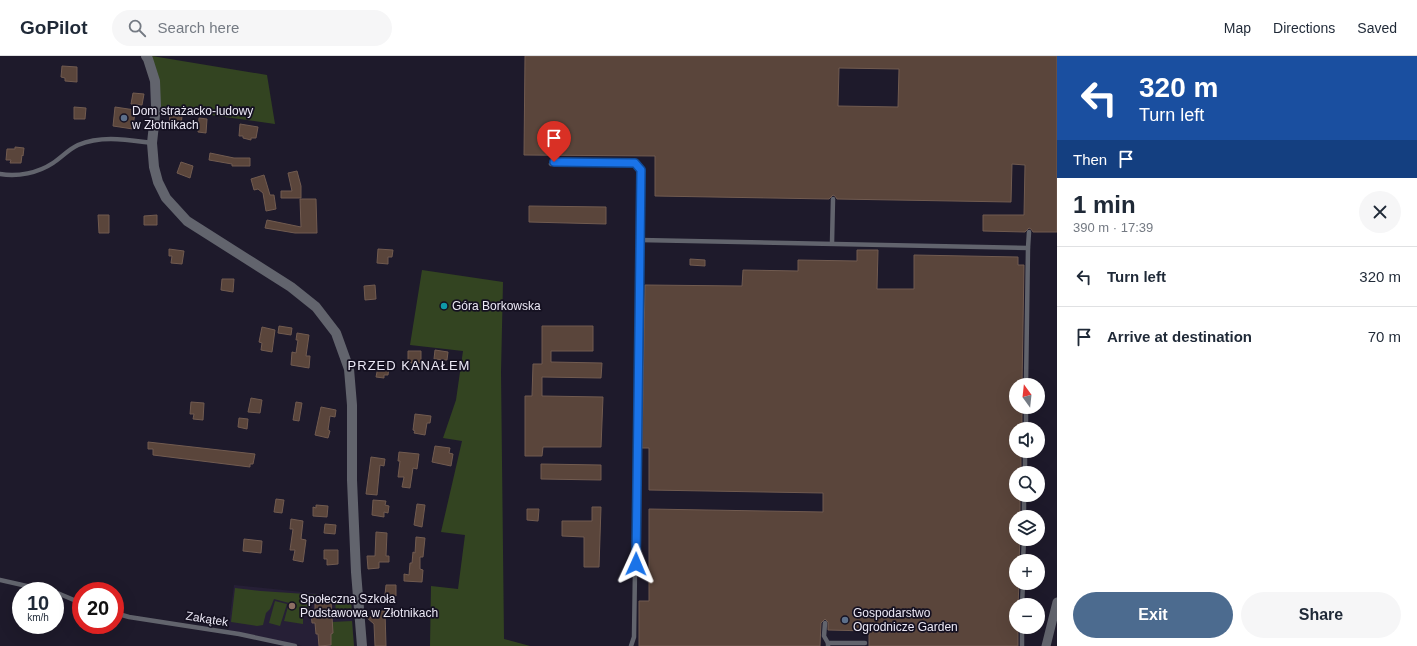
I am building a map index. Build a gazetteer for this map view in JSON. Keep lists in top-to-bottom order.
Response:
{
  "streets": {
    "lane": ["Zakątek"]
  },
  "districts": ["PRZED KANAŁEM"],
  "places": [
    "Dom strażacko-ludowy w Złotnikach",
    "Góra Borkowska",
    "Społeczna Szkoła Podstawowa w Złotnikach",
    "Gospodarstwo Ogrodnicze Garden"
  ],
  "north": "top",
  "page": {
    "header": "GoPilot",
    "search": "Search here",
    "nav": ["Map", "Directions", "Saved"],
    "turn": ["320 m", "Turn left"],
    "then": "Then",
    "heading": ["1 min", "390 m · 17:39"],
    "list": [
      {
        "name": "Turn left",
        "value": "320 m"
      },
      {
        "name": "Arrive at destination",
        "value": "70 m"
      }
    ],
    "map_buttons": ["+", "−"],
    "speed": "10 km/h",
    "limit": "20",
    "buttons": ["Exit", "Share"]
  }
}
